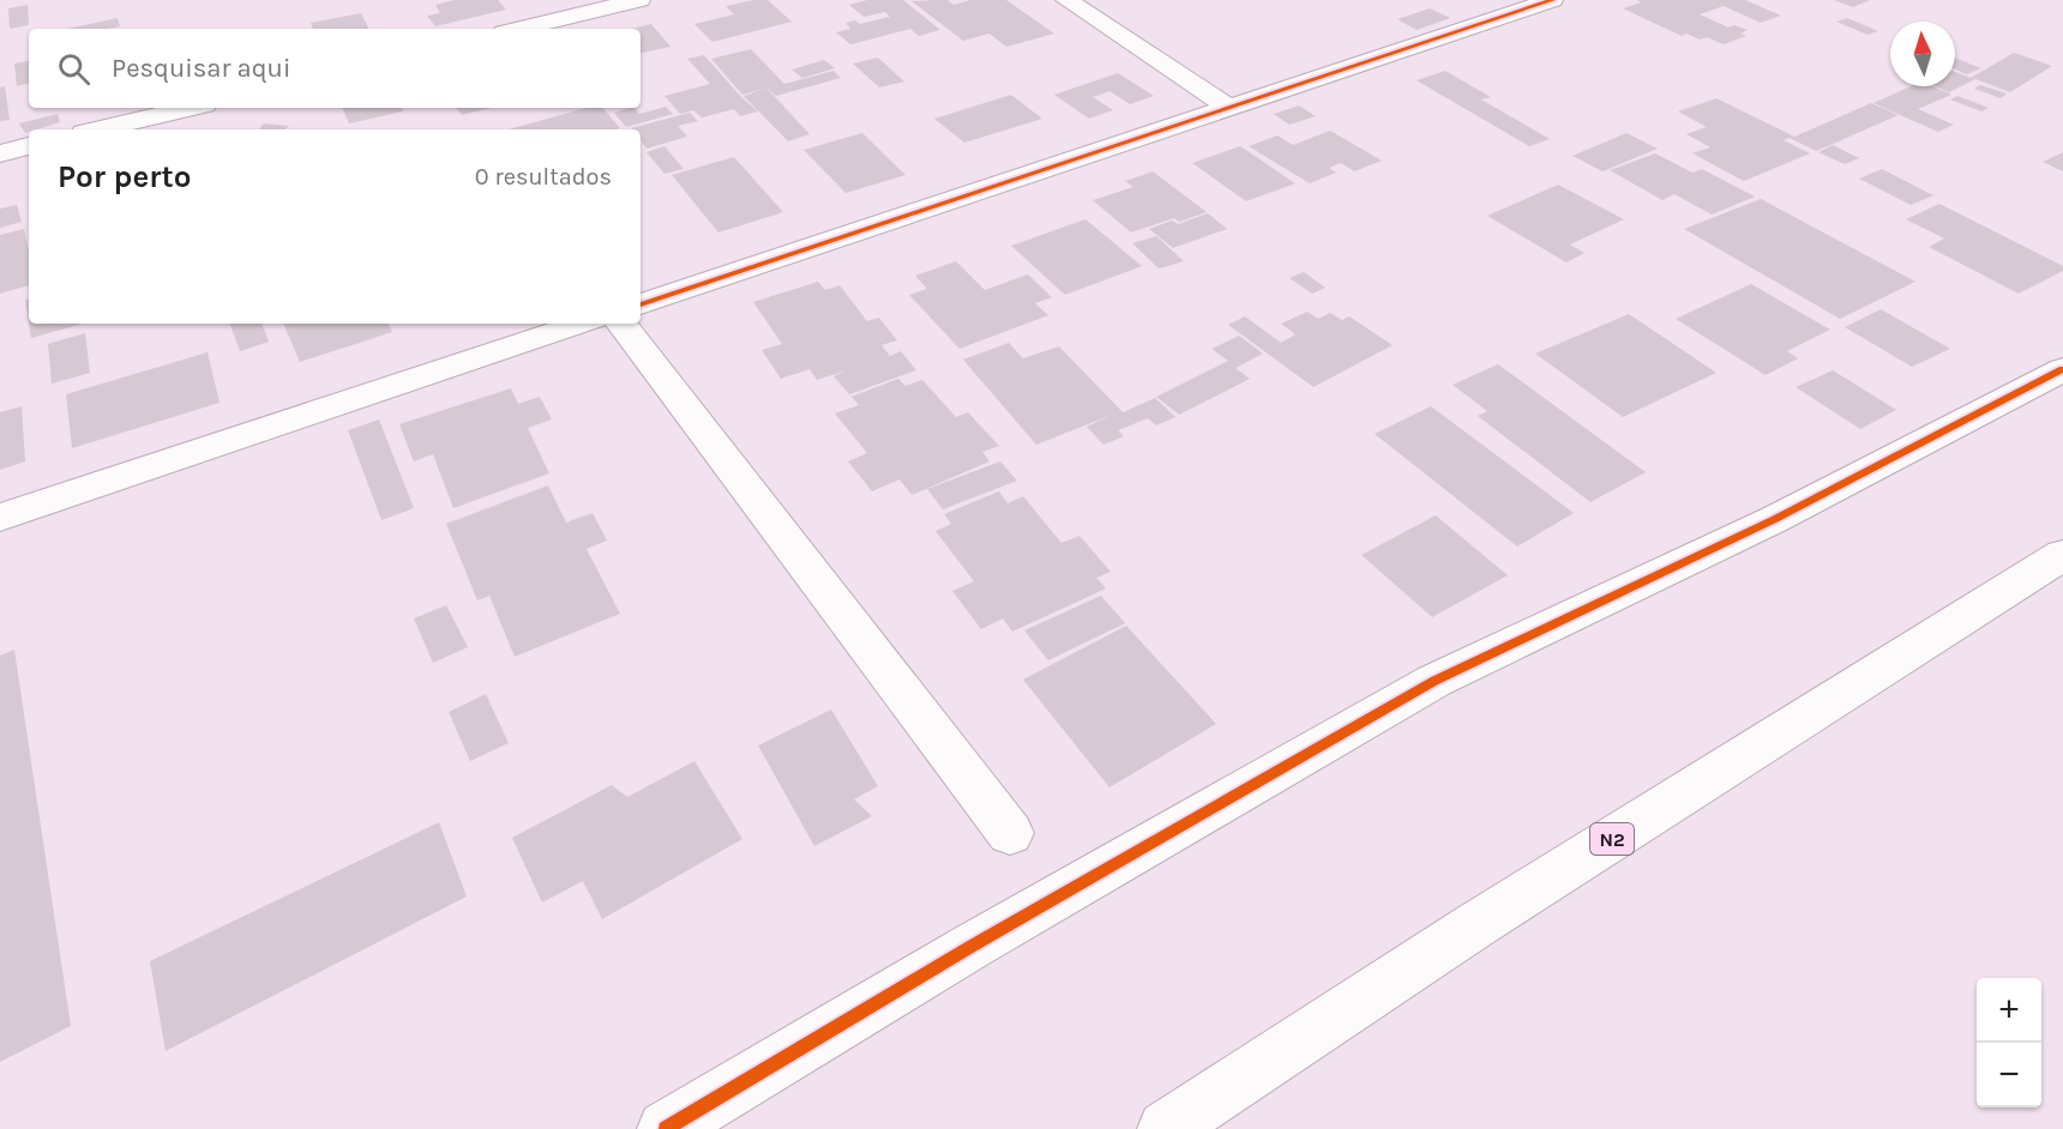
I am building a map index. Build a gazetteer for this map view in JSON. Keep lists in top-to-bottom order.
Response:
{
  "streets": {
    "street": ["N2"]
  },
  "north": "top",
  "page": {
    "search": "Pesquisar aqui",
    "heading": ["Por perto", "0 resultados"],
    "map_buttons": ["+", "−"]
  }
}
